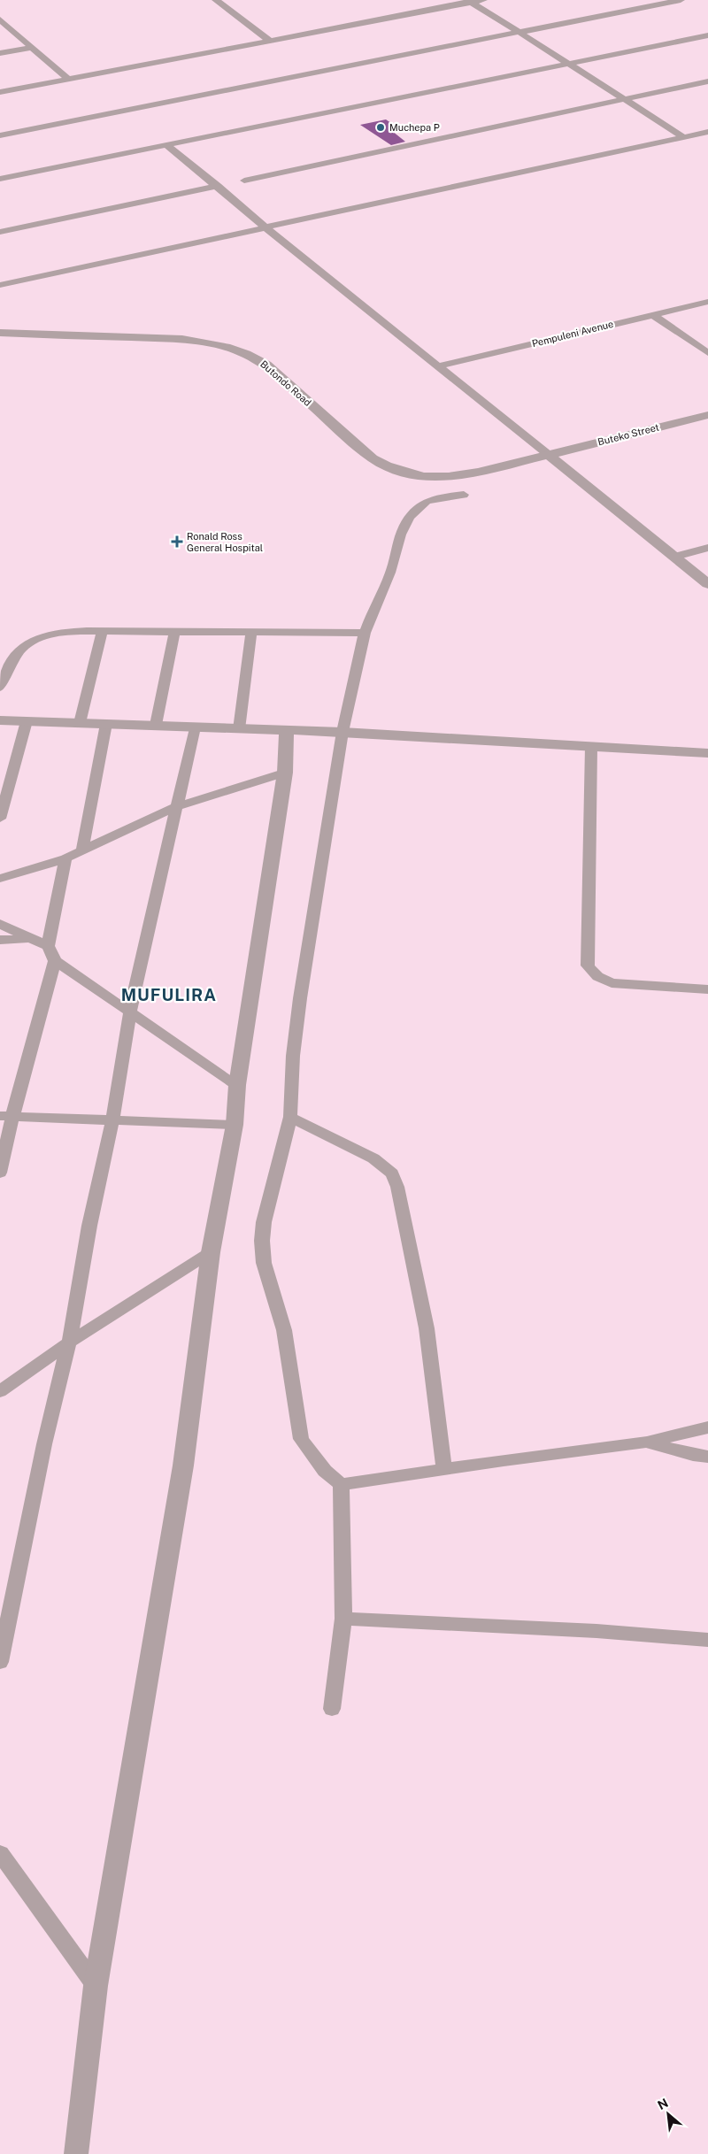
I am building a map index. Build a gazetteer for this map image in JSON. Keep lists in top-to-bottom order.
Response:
{
  "streets": {
    "street": ["Pempuleni Avenue", "Butondo Road", "Buteko Street"]
  },
  "crossings": [
    ["Butondo Road", "Buteko Street"]
  ],
  "districts": ["MUFULIRA"],
  "places": {
    "other": ["Muchepa P"],
    "health": ["Ronald Ross General Hospital"]
  },
  "north": "top left"
}
